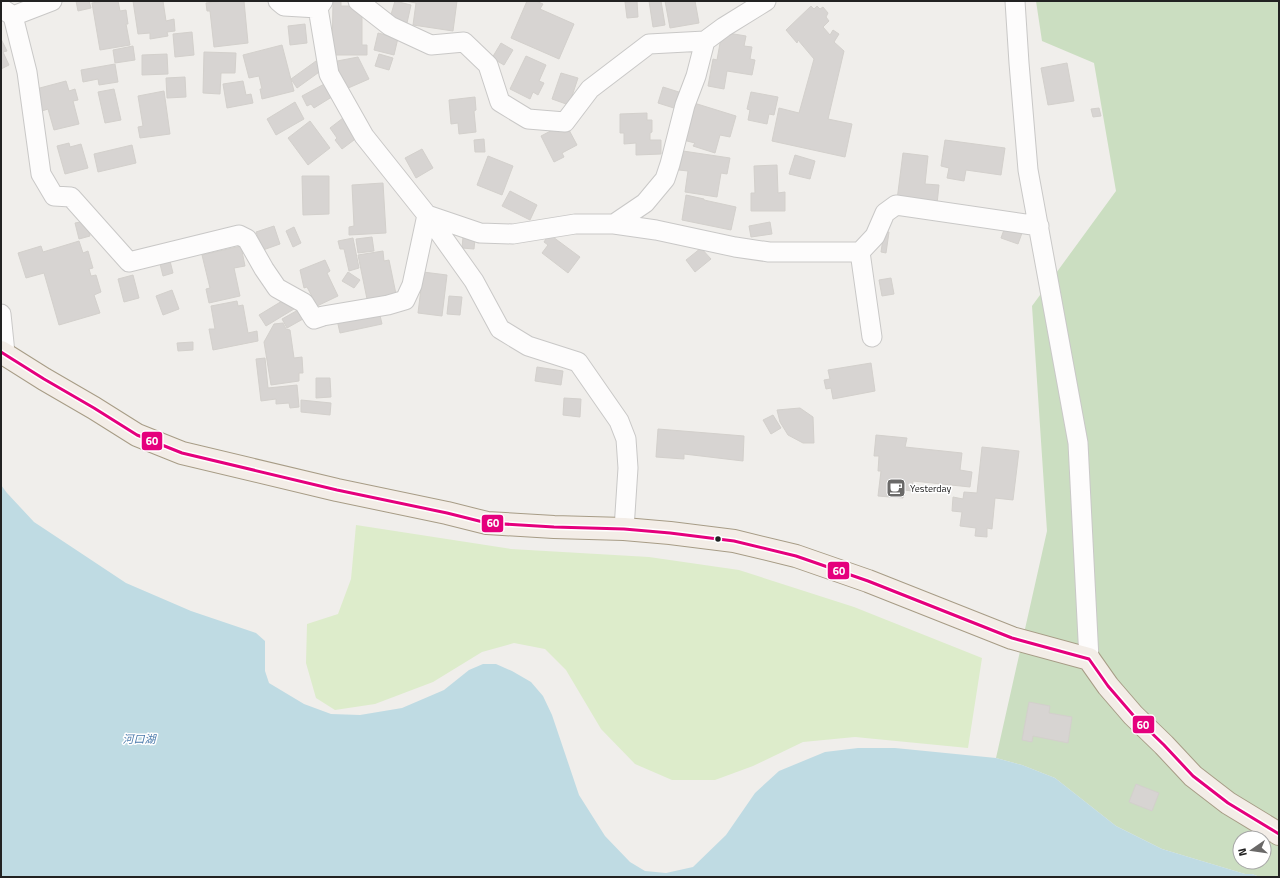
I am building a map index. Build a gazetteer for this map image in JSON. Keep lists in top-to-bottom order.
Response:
{
  "water": ["河口湖"],
  "places": {
    "cafe": ["Yesterday"]
  },
  "lines": ["transit line 60"],
  "north": "left"
}
